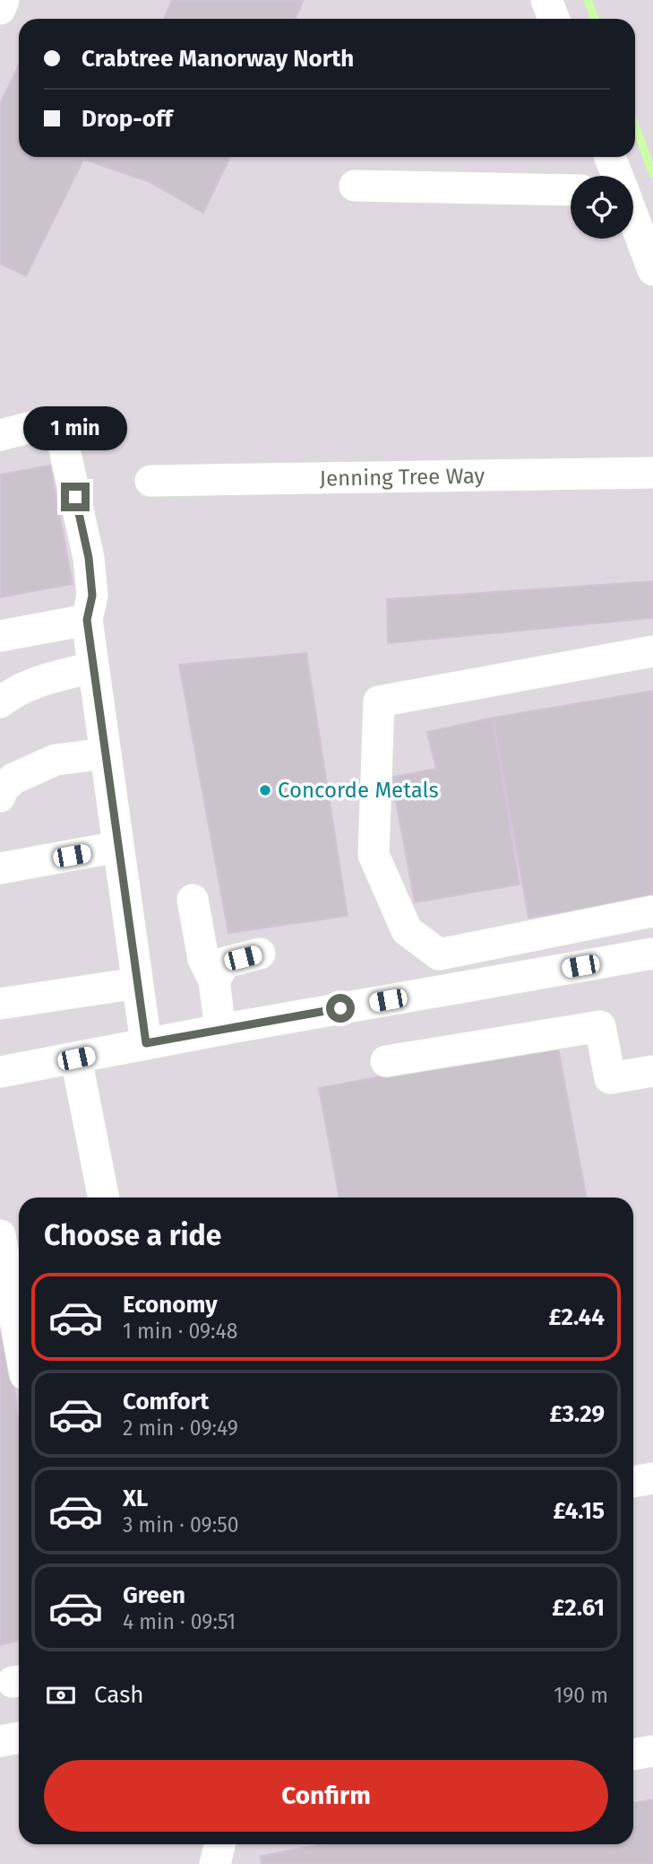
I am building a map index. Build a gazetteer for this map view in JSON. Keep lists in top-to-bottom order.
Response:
{
  "streets": {
    "street": ["Jenning Tree Way"]
  },
  "places": ["Concorde Metals"],
  "page": {
    "banner": ["Crabtree Manorway North", "Drop-off"],
    "bubble": "1 min",
    "heading": "Choose a ride",
    "list": [
      {
        "name": "Economy",
        "note": "1 min · 09:48",
        "value": "£2.44"
      },
      {
        "name": "Comfort",
        "note": "2 min · 09:49",
        "value": "£3.29"
      },
      {
        "name": "XL",
        "note": "3 min · 09:50",
        "value": "£4.15"
      },
      {
        "name": "Green",
        "note": "4 min · 09:51",
        "value": "£2.61"
      }
    ],
    "pay": ["Cash", "190 m"],
    "buttons": "Confirm"
  }
}
